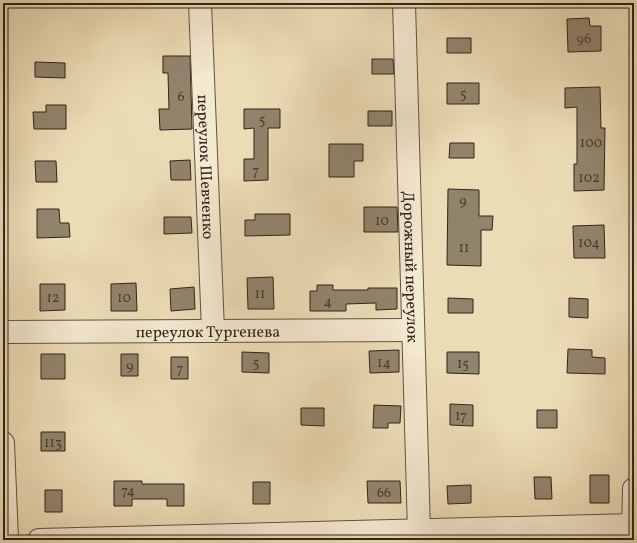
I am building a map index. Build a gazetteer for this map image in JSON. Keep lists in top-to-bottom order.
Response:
{
  "streets": {
    "street": ["переулок Шевченко", "Дорожный переулок", "переулок Тургенева"]
  },
  "crossings": [
    ["переулок Шевченко", "переулок Тургенева"],
    ["Дорожный переулок", "переулок Тургенева"]
  ],
  "house_numbers": [
    "96",
    "5",
    "6",
    "5",
    "100",
    "7",
    "102",
    "9",
    "10",
    "104",
    "11",
    "11",
    "12",
    "10",
    "4",
    "5",
    "14",
    "15",
    "9",
    "7",
    "17",
    "113",
    "74",
    "66"
  ]
}
